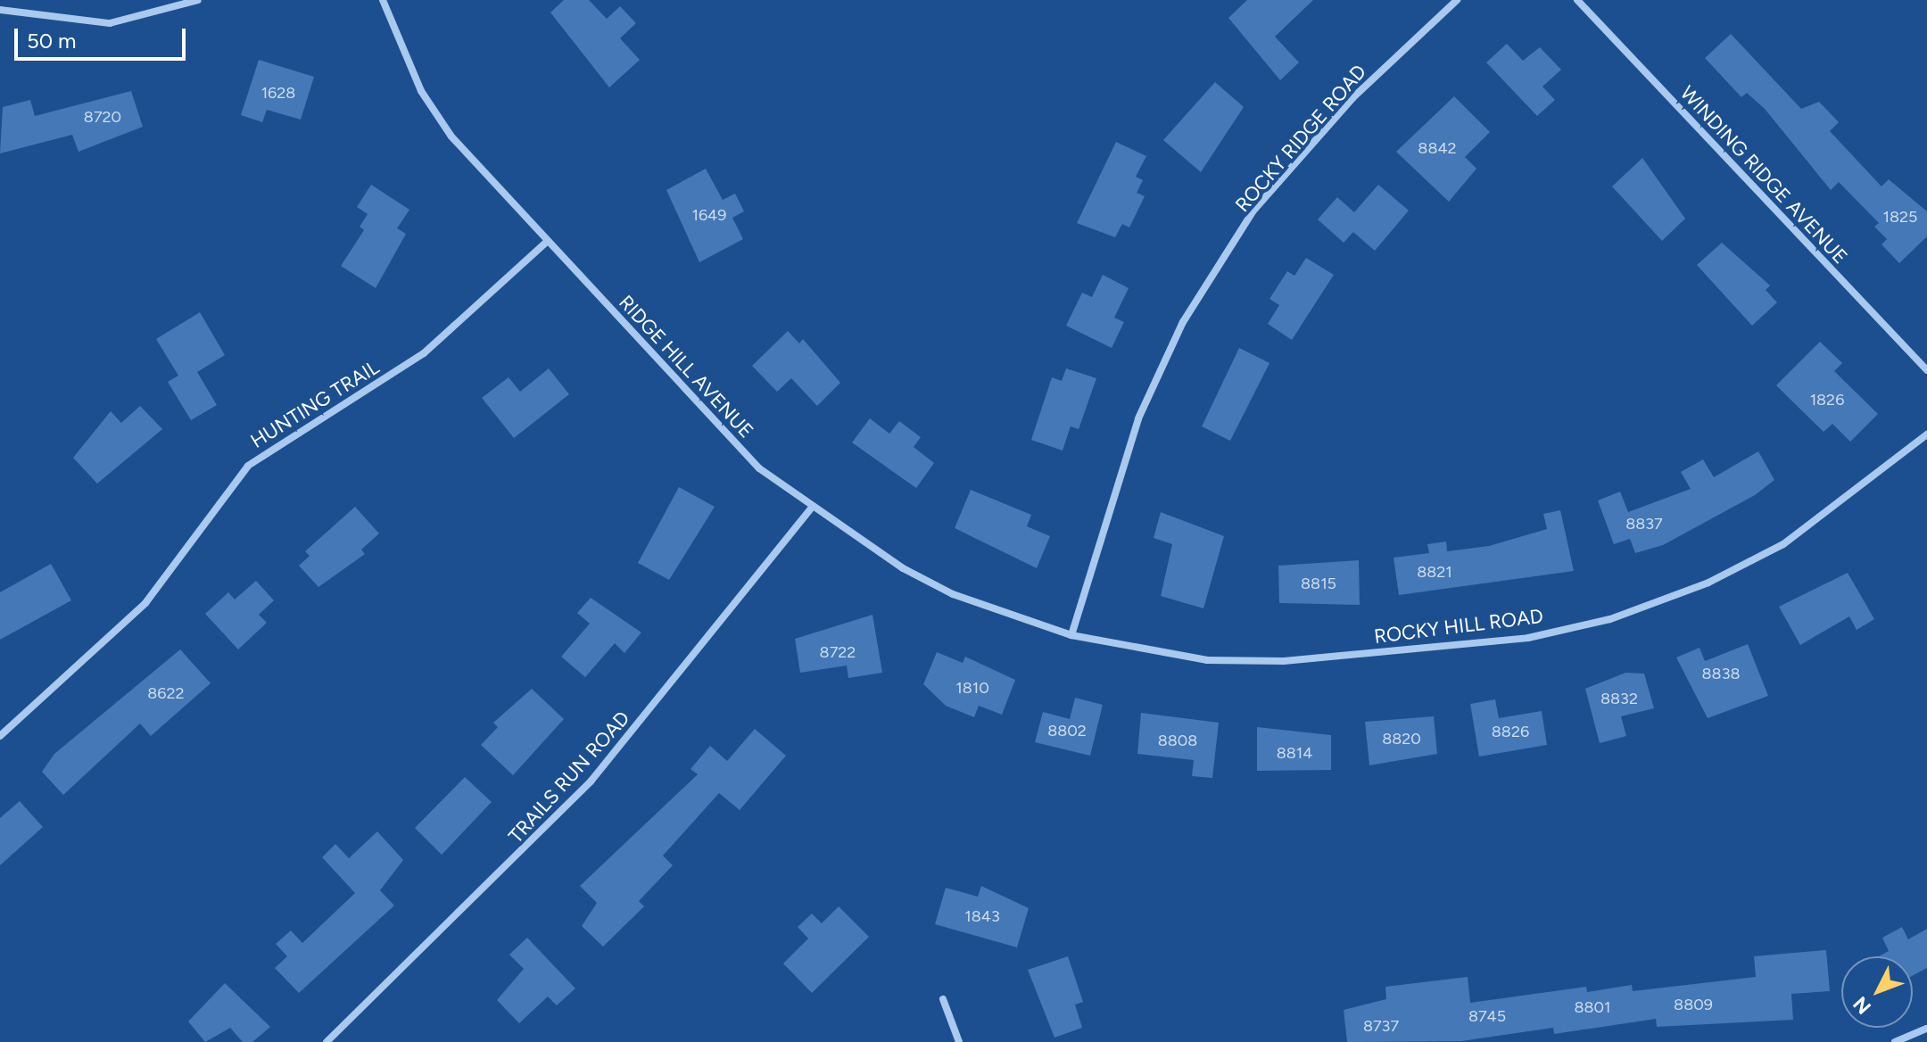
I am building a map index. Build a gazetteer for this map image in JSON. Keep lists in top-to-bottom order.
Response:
{
  "streets": {
    "street": [
      "ROCKY RIDGE ROAD",
      "WINDING RIDGE AVENUE",
      "RIDGE HILL AVENUE",
      "HUNTING TRAIL",
      "ROCKY HILL ROAD",
      "TRAILS RUN ROAD"
    ]
  },
  "crossings": [
    ["ROCKY RIDGE ROAD", "RIDGE HILL AVENUE"],
    ["ROCKY RIDGE ROAD", "ROCKY HILL ROAD"],
    ["RIDGE HILL AVENUE", "HUNTING TRAIL"],
    ["RIDGE HILL AVENUE", "ROCKY HILL ROAD"],
    ["RIDGE HILL AVENUE", "TRAILS RUN ROAD"]
  ],
  "house_numbers": [
    "1628",
    "8720",
    "8842",
    "1649",
    "1825",
    "1826",
    "8837",
    "8821",
    "8815",
    "8722",
    "8838",
    "1810",
    "8622",
    "8832",
    "8802",
    "8826",
    "8820",
    "8808",
    "8814",
    "1843",
    "8809",
    "8801",
    "8745",
    "8737"
  ],
  "scale_bar": "50 m",
  "north": "bottom left"
}
